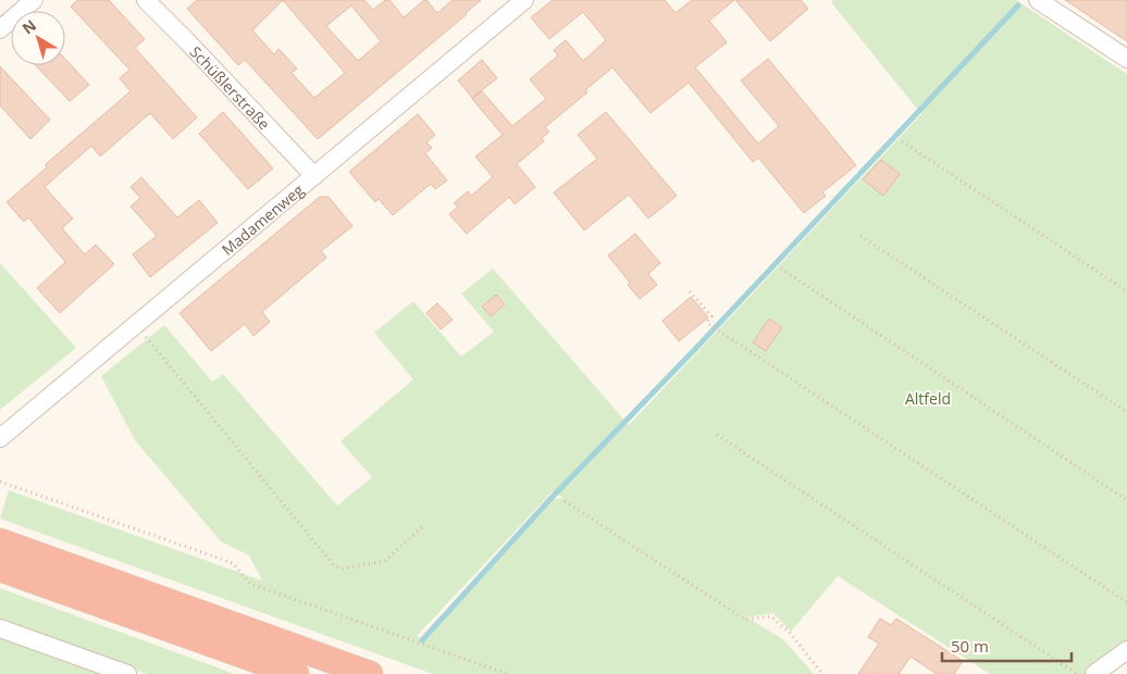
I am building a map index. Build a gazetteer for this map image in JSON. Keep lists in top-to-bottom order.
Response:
{
  "streets": {
    "street": ["Schüßlerstraße", "Madamenweg"]
  },
  "crossings": [
    ["Schüßlerstraße", "Madamenweg"]
  ],
  "parks": ["Altfeld"],
  "scale_bar": "50 m",
  "north": "top left"
}
